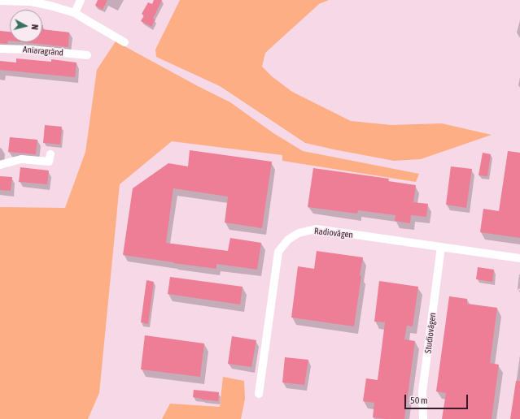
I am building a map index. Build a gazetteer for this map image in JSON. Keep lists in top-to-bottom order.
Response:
{
  "streets": {
    "street": ["Aniaragränd", "Radiovägen", "Studiovägen"]
  },
  "crossings": [
    ["Radiovägen", "Studiovägen"]
  ],
  "scale_bar": "50 m",
  "north": "right"
}
